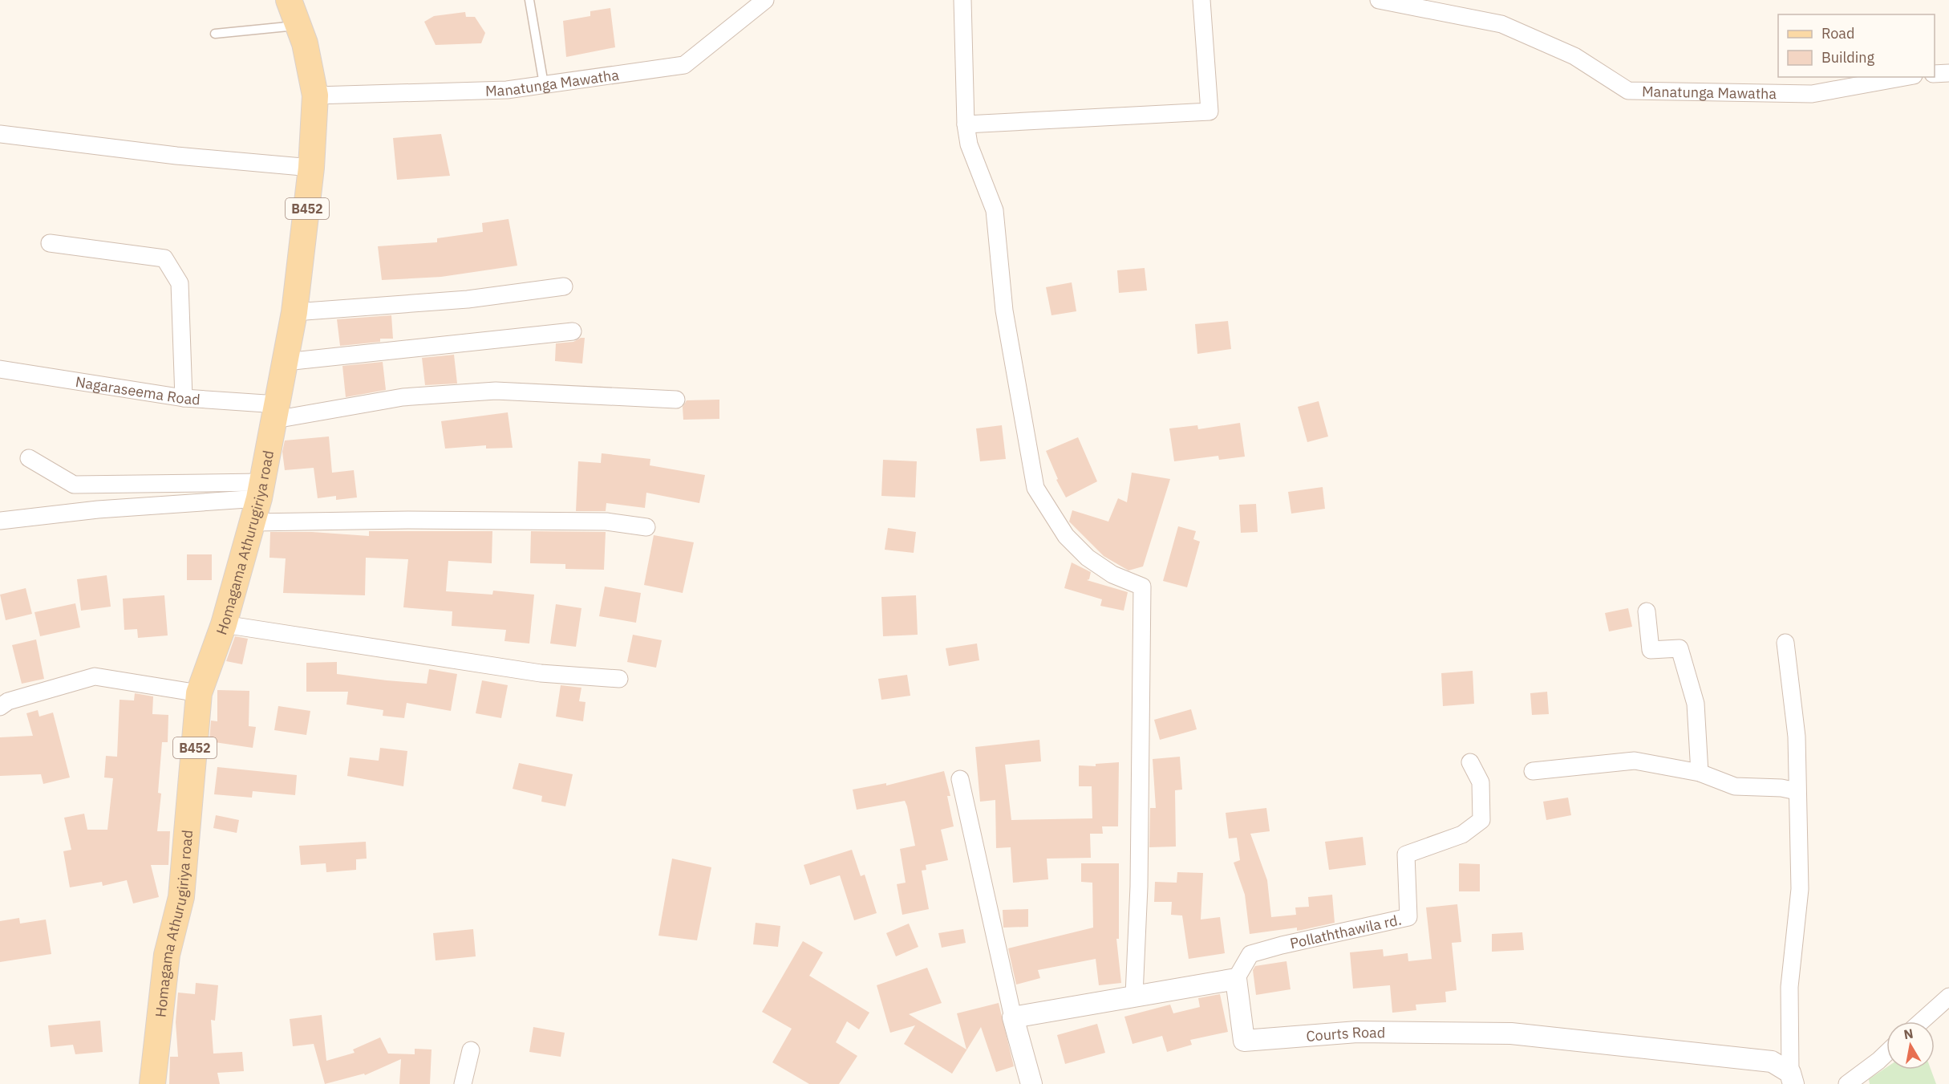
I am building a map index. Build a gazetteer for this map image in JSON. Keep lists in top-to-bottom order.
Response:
{
  "streets": {
    "main road": ["B452", "Homagama Athurugiriya road"],
    "street": [
      "Manatunga Mawatha",
      "Nagaraseema Road",
      "Pollaththawila rd.",
      "Courts Road"
    ]
  },
  "crossings": [
    ["Manatunga Mawatha", "Homagama Athurugiriya road"],
    ["Nagaraseema Road", "Homagama Athurugiriya road"],
    ["Pollaththawila rd.", "Courts Road"]
  ],
  "legend": ["Road", "Building"],
  "north": "top"
}
